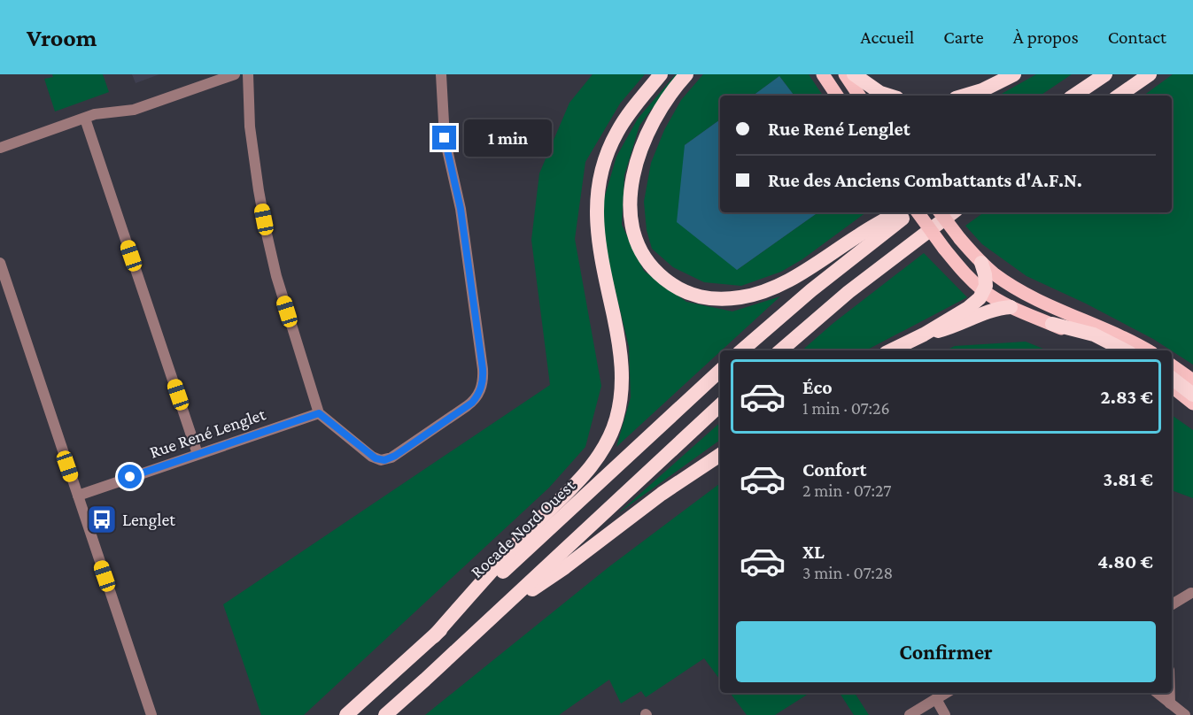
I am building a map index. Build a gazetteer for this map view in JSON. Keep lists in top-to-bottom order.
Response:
{
  "streets": {
    "highway": ["Rocade Nord Ouest"],
    "street": ["Rue René Lenglet"]
  },
  "places": {
    "bus stop": ["Lenglet"]
  },
  "page": {
    "header": "Vroom",
    "nav": [
      "Accueil",
      "Carte",
      "À propos",
      "Contact"
    ],
    "banner": ["Rue René Lenglet", "Rue des Anciens Combattants d'A.F.N."],
    "bubble": "1 min",
    "list": [
      {
        "name": "Éco",
        "note": "1 min · 07:26",
        "value": "2.83 €"
      },
      {
        "name": "Confort",
        "note": "2 min · 07:27",
        "value": "3.81 €"
      },
      {
        "name": "XL",
        "note": "3 min · 07:28",
        "value": "4.80 €"
      }
    ],
    "buttons": "Confirmer"
  }
}
